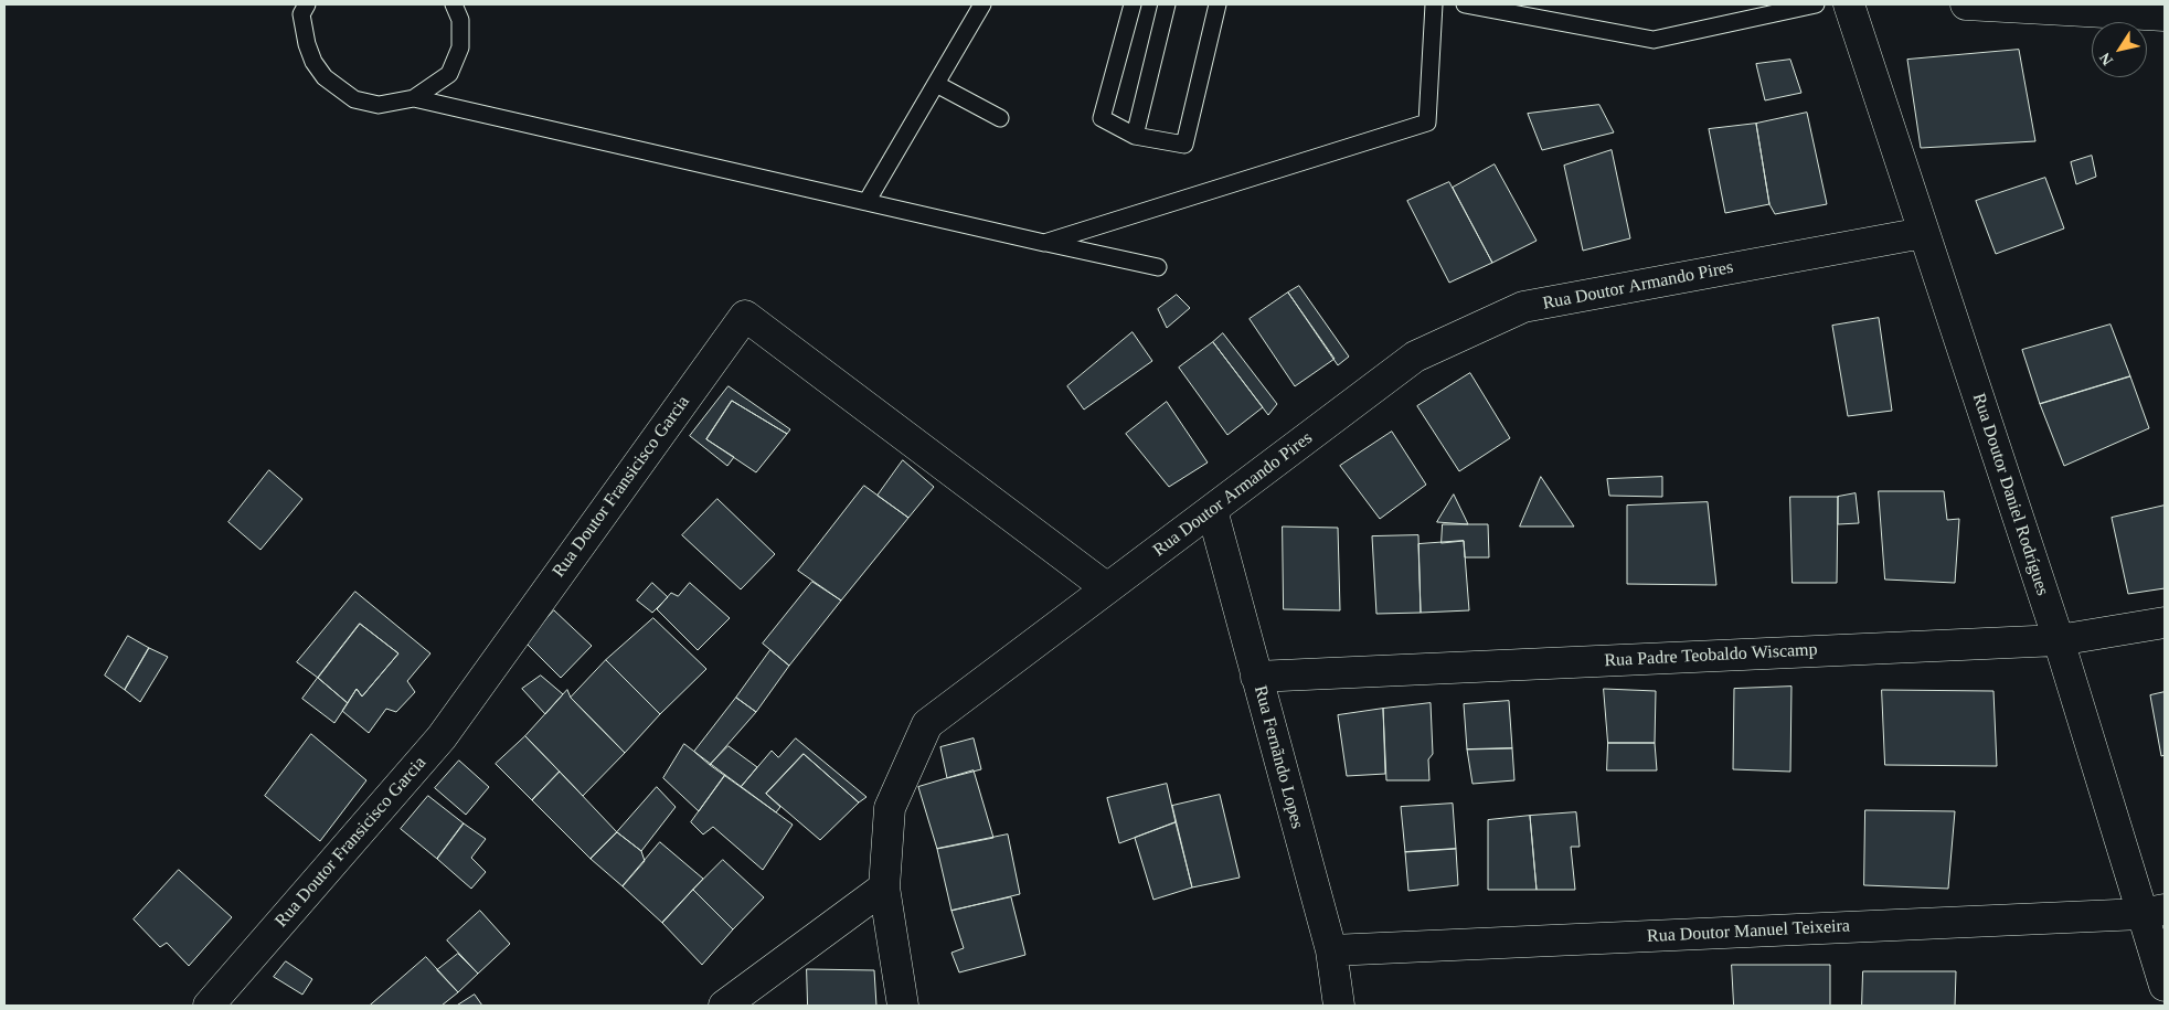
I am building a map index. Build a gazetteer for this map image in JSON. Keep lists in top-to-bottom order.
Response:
{
  "streets": {
    "street": [
      "Rua Doutor Armando Pires",
      "Rua Doutor Fransicisco Garcia",
      "Rua Doutor Daniel Rodrígues",
      "Rua Padre Teobaldo Wiscamp",
      "Rua Fernãndo Lopes",
      "Rua Doutor Manuel Teixeira"
    ]
  },
  "crossings": [
    ["Rua Doutor Armando Pires", "Rua Doutor Fransicisco Garcia"],
    ["Rua Doutor Armando Pires", "Rua Doutor Daniel Rodrígues"],
    ["Rua Doutor Armando Pires", "Rua Fernãndo Lopes"],
    ["Rua Doutor Daniel Rodrígues", "Rua Padre Teobaldo Wiscamp"],
    ["Rua Doutor Daniel Rodrígues", "Rua Doutor Manuel Teixeira"],
    ["Rua Padre Teobaldo Wiscamp", "Rua Fernãndo Lopes"],
    ["Rua Fernãndo Lopes", "Rua Doutor Manuel Teixeira"]
  ],
  "north": "bottom left"
}
